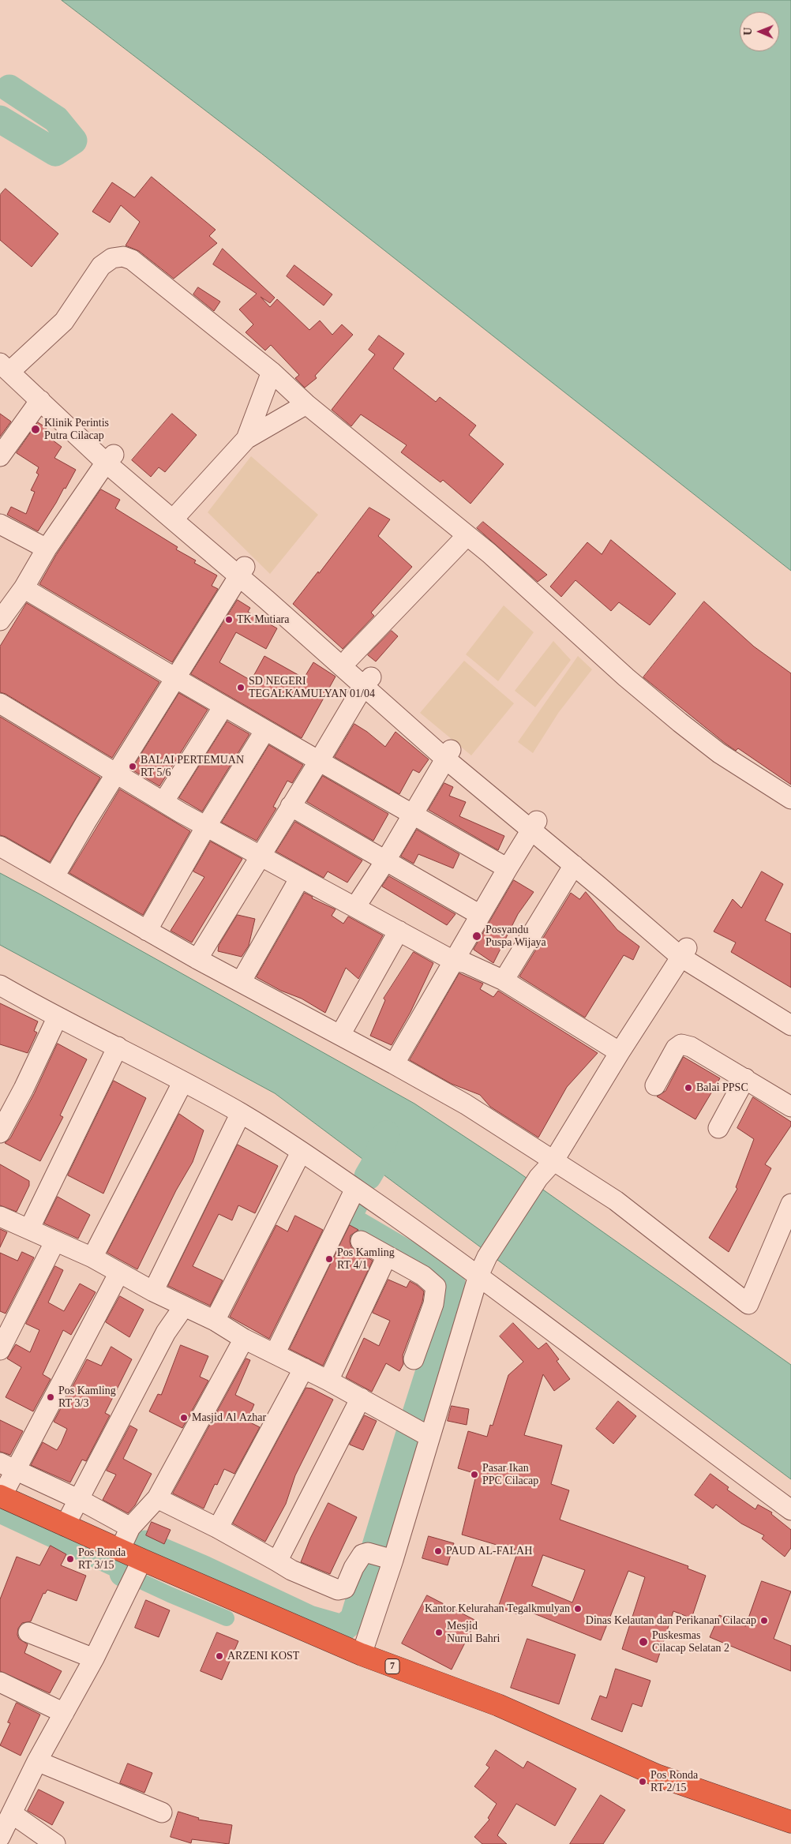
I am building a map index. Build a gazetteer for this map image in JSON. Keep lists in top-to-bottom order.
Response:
{
  "streets": {
    "highway": ["7"]
  },
  "places": [
    "Klinik Perintis Putra Cilacap",
    "TK Mutiara",
    "SD NEGERI TEGALKAMULYAN 01/04",
    "BALAI PERTEMUAN RT 5/6",
    "Posyandu Puspa Wijaya",
    "Balai PPSC",
    "Pos Kamling RT 4/1",
    "Pos Kamling RT 3/3",
    "Masjid Al Azhar",
    "Pasar Ikan PPC Cilacap",
    "PAUD AL-FALAH",
    "Pos Ronda RT 3/15",
    "Kantor Kelurahan Tegalkmulyan",
    "Dinas Kelautan dan Perikanan Cilacap",
    "Mesjid Nurul Bahri",
    "Puskesmas Cilacap Selatan 2",
    "ARZENI KOST",
    "Pos Ronda RT 2/15"
  ],
  "north": "left"
}
